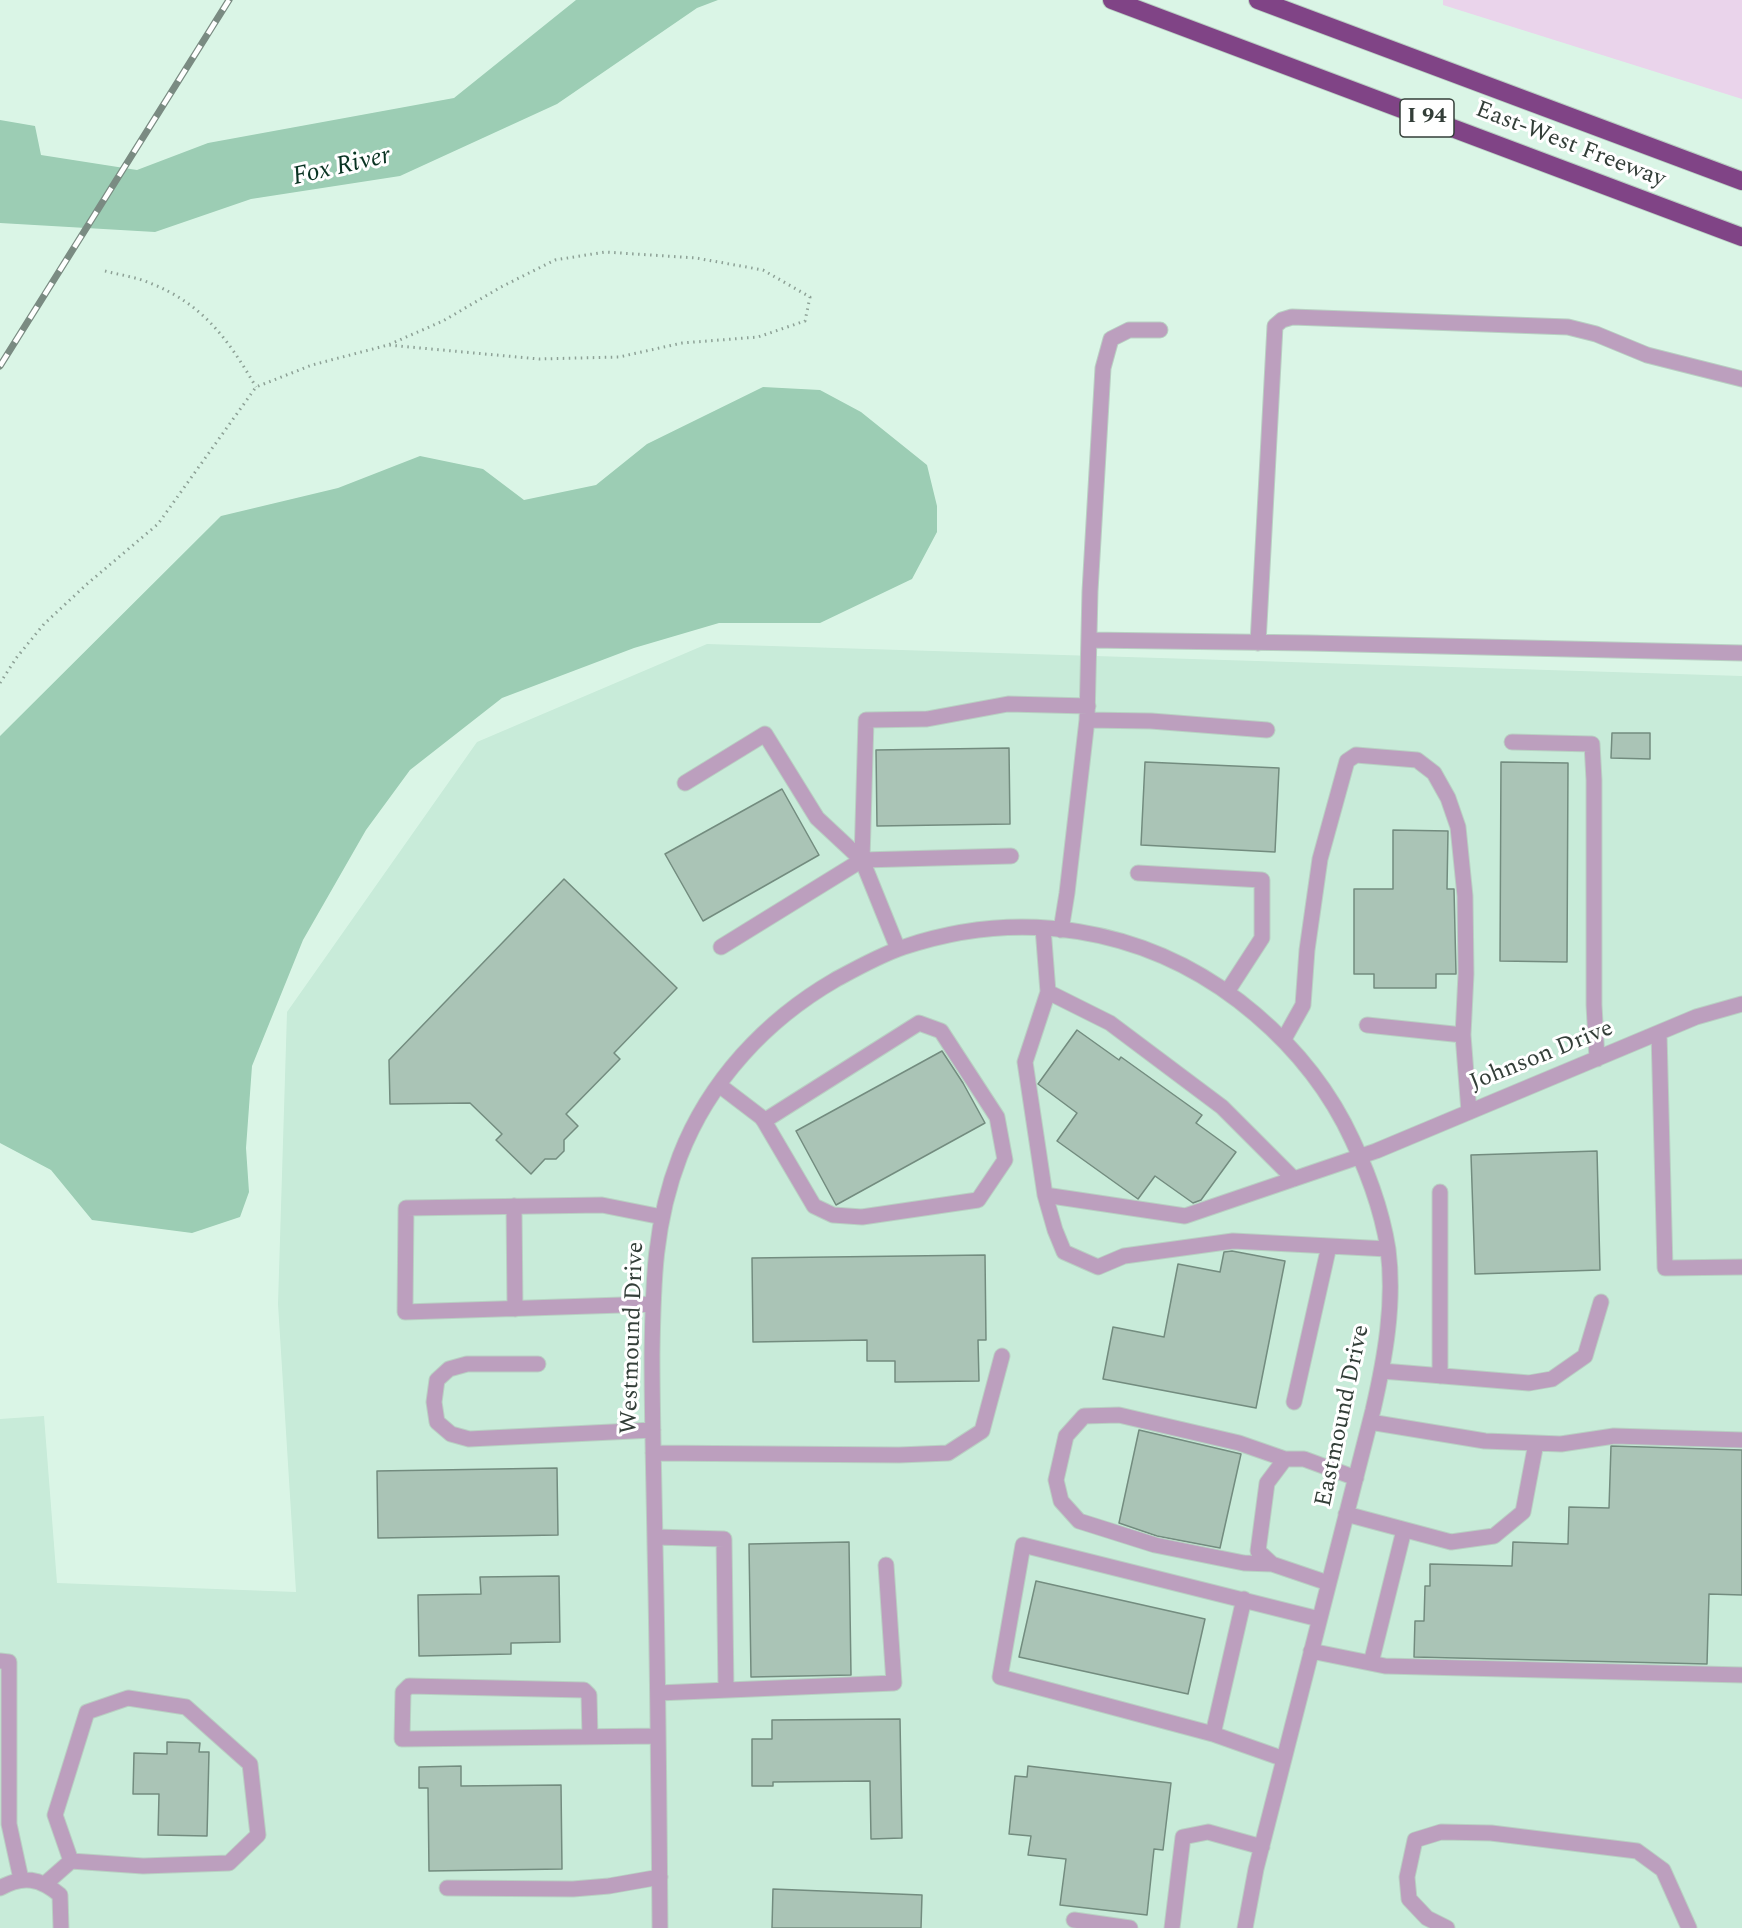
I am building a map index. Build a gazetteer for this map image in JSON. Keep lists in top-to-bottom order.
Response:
{
  "streets": {
    "highway": ["I 94", "East-West Freeway"],
    "street": ["Johnson Drive", "Westmound Drive", "Eastmound Drive"]
  },
  "crossings": [
    ["Johnson Drive", "Eastmound Drive"],
    ["Westmound Drive", "Eastmound Drive"]
  ],
  "water": ["Fox River"]
}
